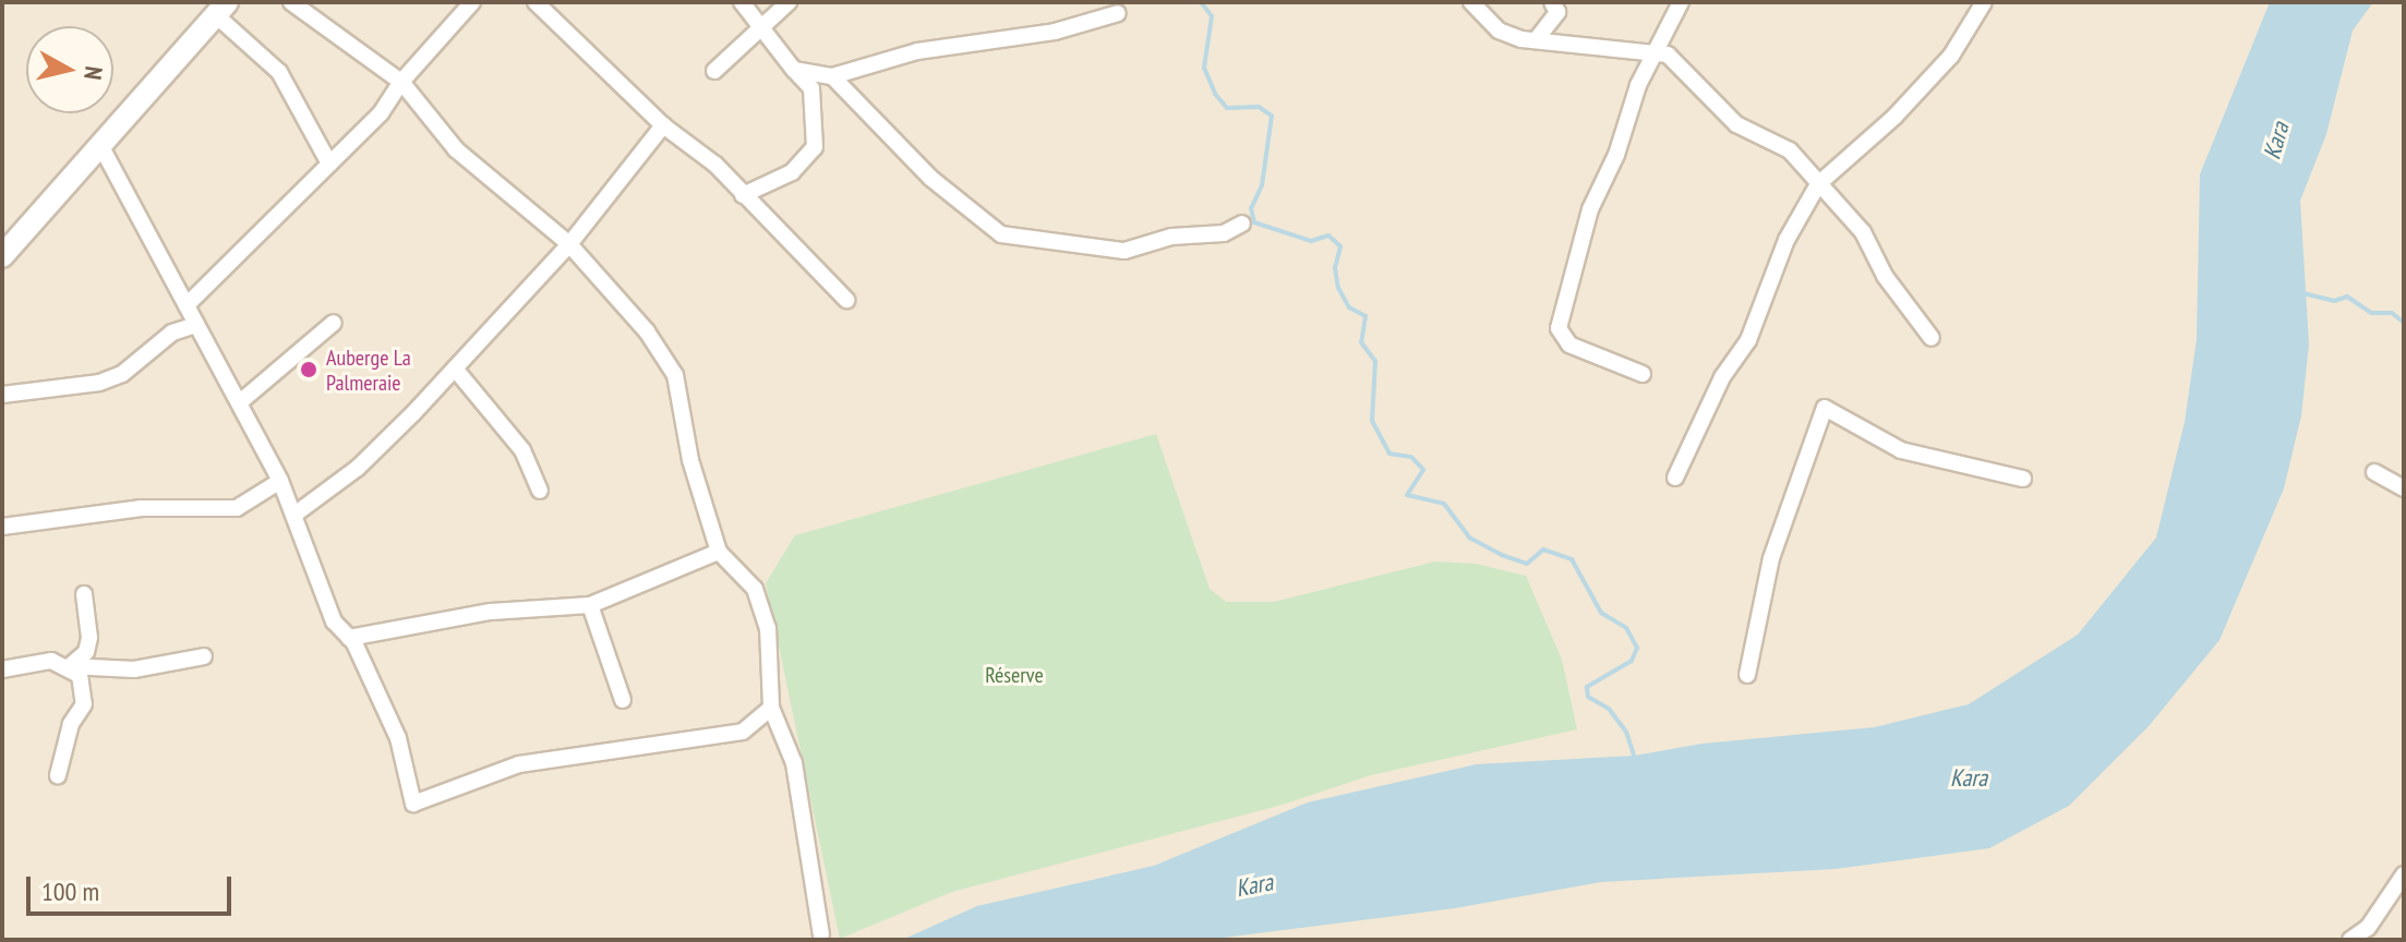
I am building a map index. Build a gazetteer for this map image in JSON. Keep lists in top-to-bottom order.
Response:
{
  "water": ["Kara"],
  "parks": ["Réserve"],
  "places": ["Auberge La Palmeraie"],
  "scale_bar": "100 m",
  "north": "right"
}
